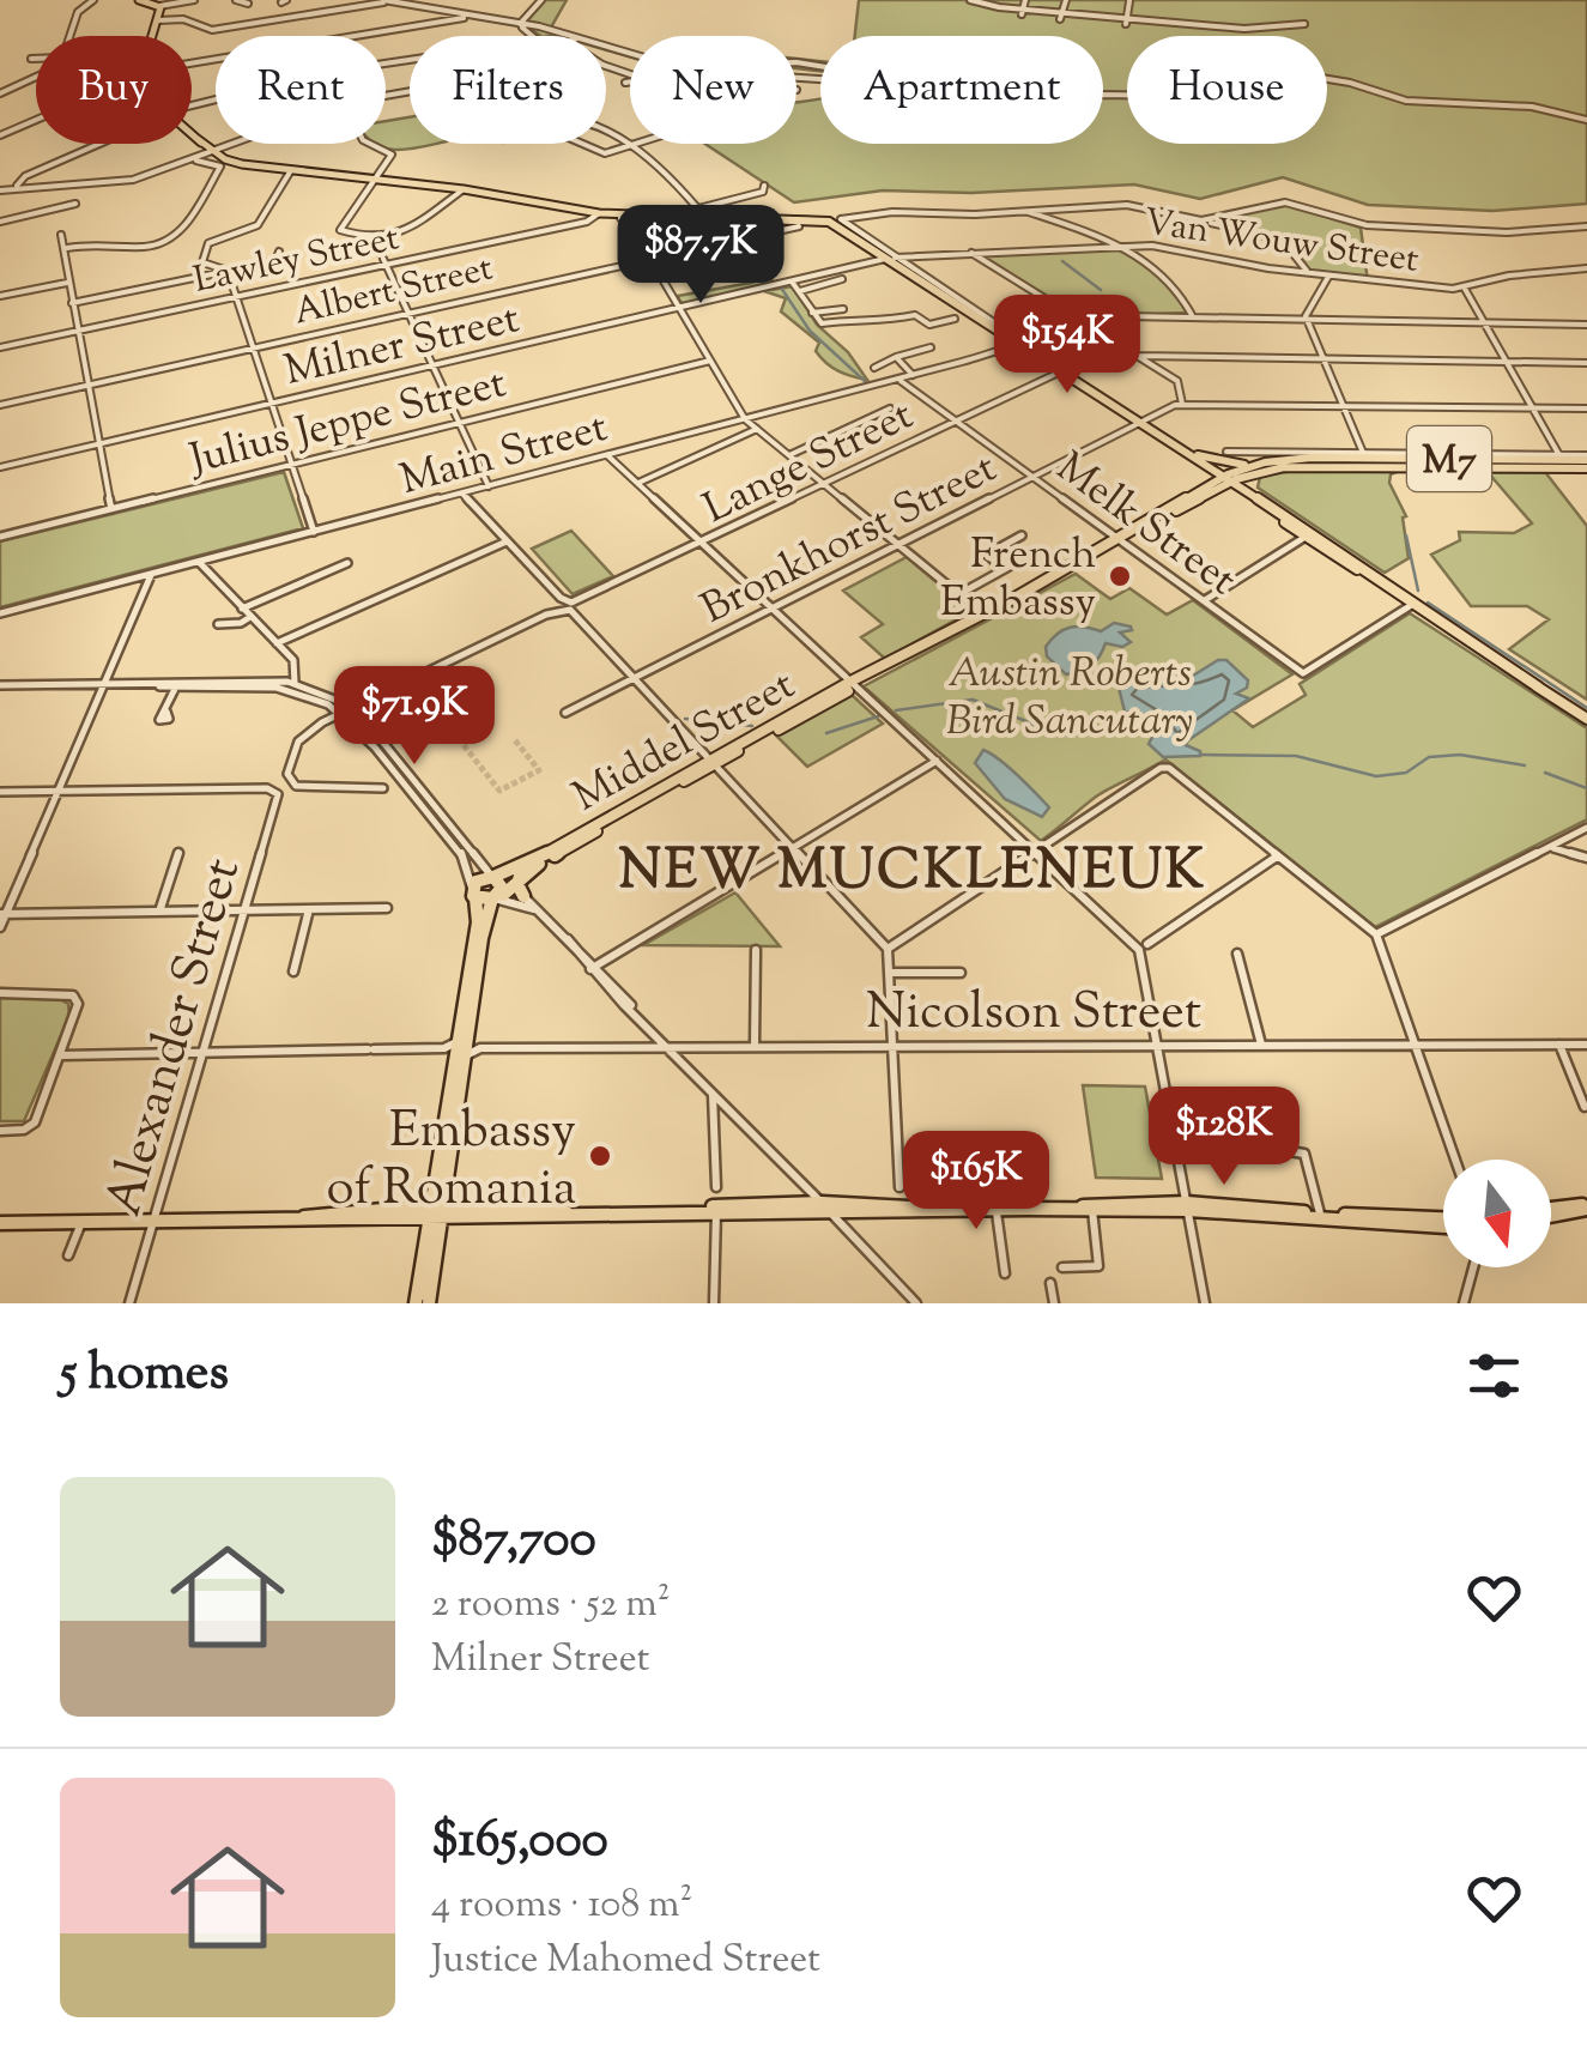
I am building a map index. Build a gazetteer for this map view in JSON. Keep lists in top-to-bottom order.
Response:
{
  "streets": {
    "main road": ["M7", "Middel Street"],
    "street": [
      "Van Wouw Street",
      "Lawley Street",
      "Albert Street",
      "Milner Street",
      "Julius Jeppe Street",
      "Main Street",
      "Lange Street",
      "Melk Street",
      "Bronkhorst Street",
      "Nicolson Street",
      "Alexander Street"
    ]
  },
  "crossings": [
    ["Van Wouw Street", "Milner Street"],
    ["Main Street", "Melk Street"],
    ["M7", "Middel Street"],
    ["Lange Street", "Melk Street"],
    ["Melk Street", "Bronkhorst Street"],
    ["Melk Street", "Middel Street"],
    ["Nicolson Street", "Alexander Street"]
  ],
  "districts": ["NEW MUCKLENEUK"],
  "parks": ["Austin Roberts Bird Sancutary"],
  "places": ["French Embassy", "Embassy of Romania"],
  "north": "bottom",
  "page": {
    "chip": [
      "Buy",
      "Rent",
      "Filters",
      "New",
      "Apartment",
      "House"
    ],
    "price": [
      "$87.7K",
      "$154K",
      "$71.9K",
      "$128K",
      "$165K"
    ],
    "heading": "5 homes",
    "list": [
      {
        "name": "$87,700",
        "note": "2 rooms · 52 m² · Milner Street"
      },
      {
        "name": "$165,000",
        "note": "4 rooms · 108 m² · Justice Mahomed Street"
      }
    ]
  }
}
